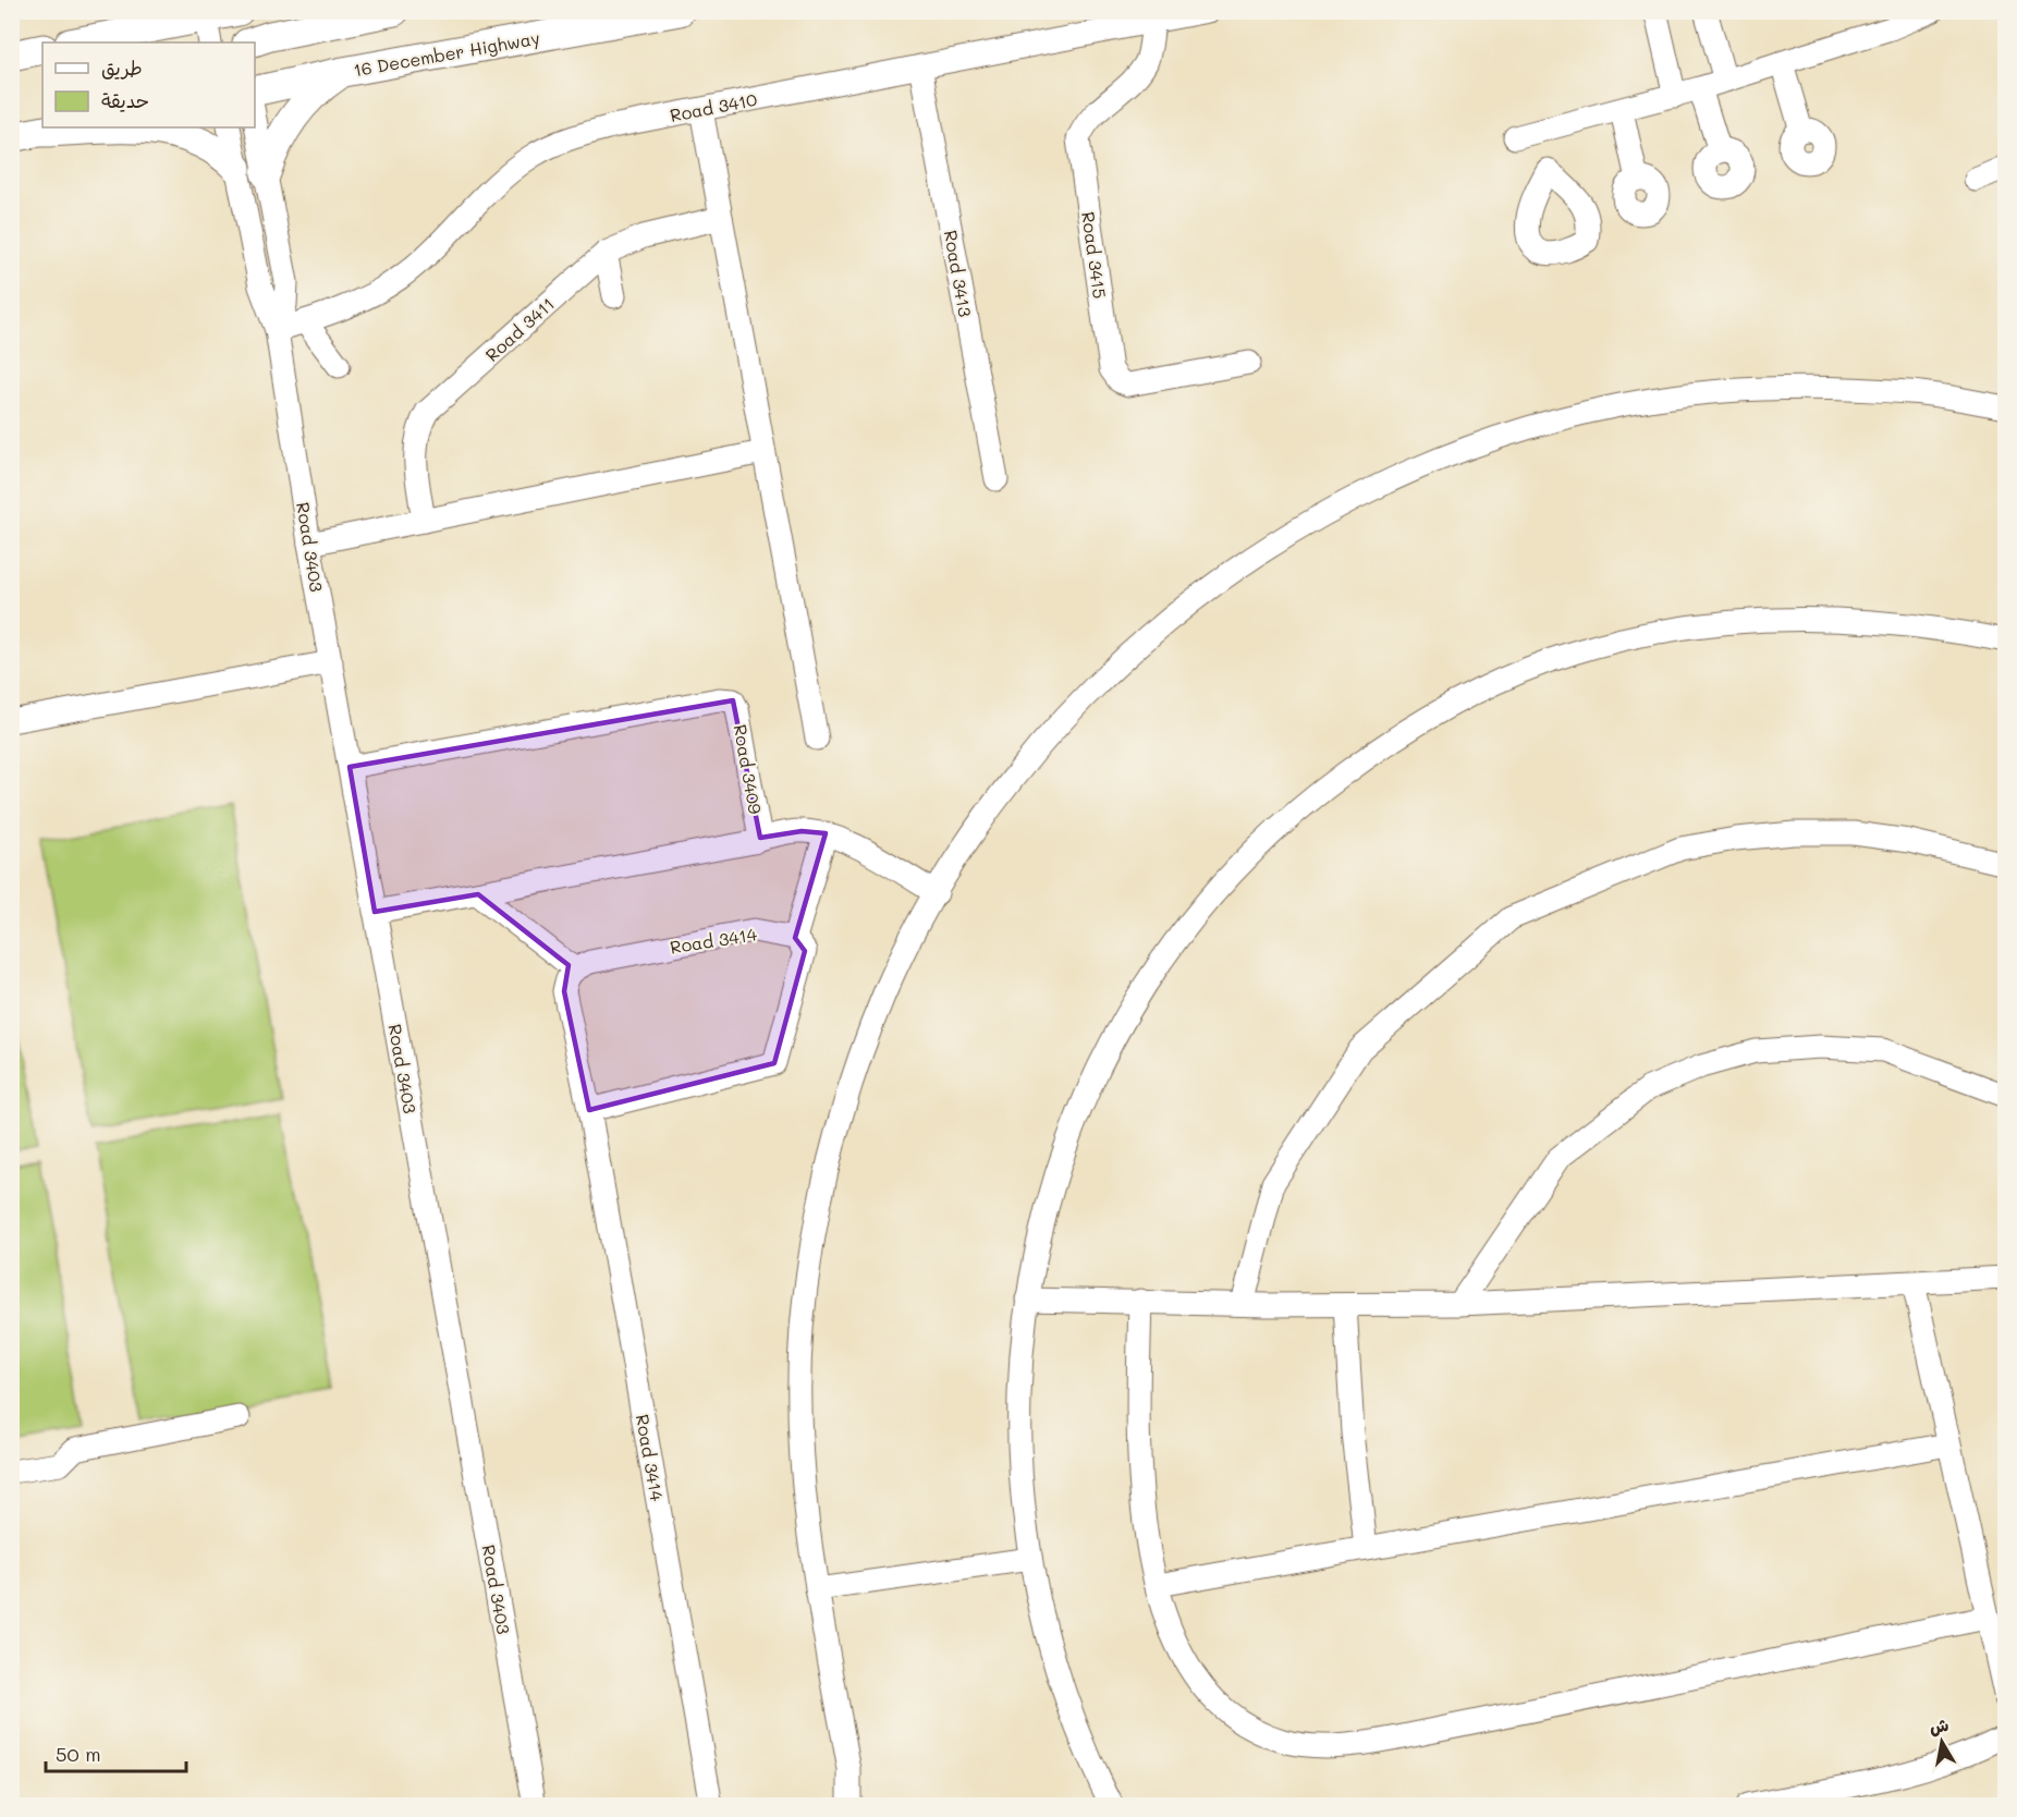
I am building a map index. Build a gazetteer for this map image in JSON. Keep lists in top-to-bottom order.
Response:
{
  "streets": {
    "main road": ["16 December Highway"],
    "street": [
      "Road 3410",
      "Road 3415",
      "Road 3413",
      "Road 3411",
      "Road 3403",
      "Road 3409",
      "Road 3414"
    ]
  },
  "crossings": [
    ["Road 3410", "Road 3415"],
    ["Road 3410", "Road 3413"],
    ["Road 3410", "Road 3403"],
    ["Road 3403", "Road 3409"]
  ],
  "legend": ["طريق", "حديقة"],
  "scale_bar": "50 m",
  "north": "top"
}
